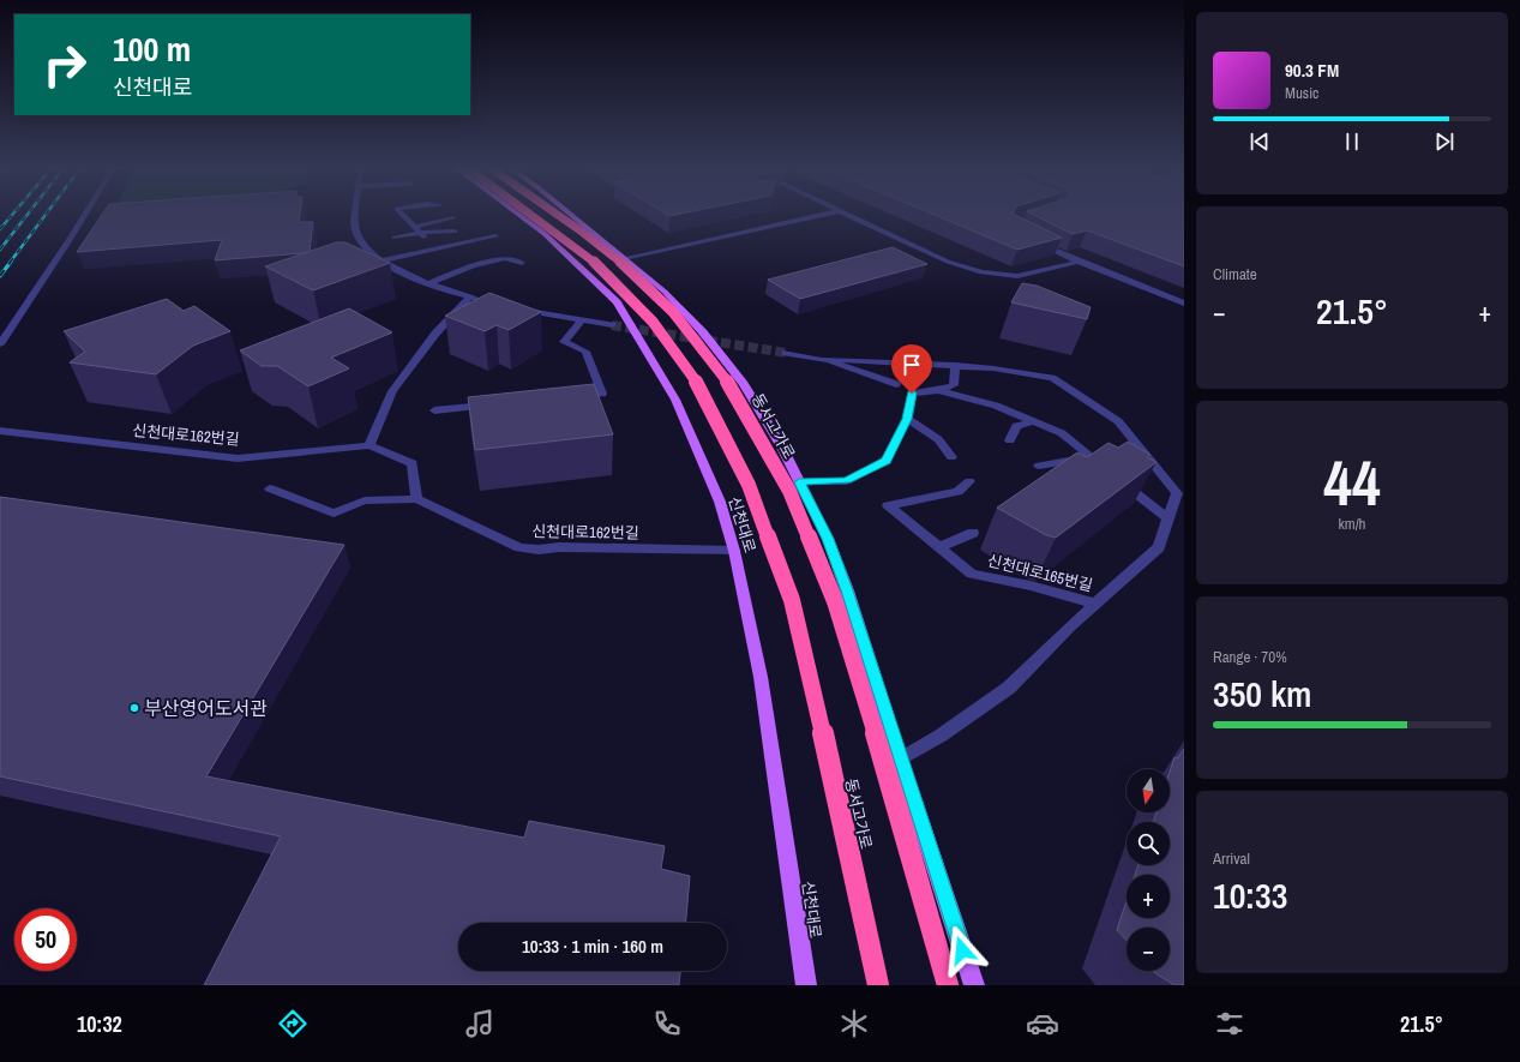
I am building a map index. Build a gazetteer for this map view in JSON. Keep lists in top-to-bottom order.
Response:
{
  "streets": {
    "highway": ["동서고가로"],
    "main road": ["신천대로"],
    "street": ["신천대로162번길", "신천대로165번길"]
  },
  "crossings": [
    ["신천대로162번길", "신천대로"]
  ],
  "places": ["부산영어도서관"],
  "north": "bottom",
  "page": {
    "turn": ["100 m", "신천대로"],
    "song": ["90.3 FM", "Music"],
    "tile": [
      "Climate",
      ["44", "km/h"],
      ["Range · 70%", "350 km"],
      ["Arrival", "10:33"]
    ],
    "heat": ["−", "21.5°", "+"],
    "map_buttons": ["+", "−"],
    "limit": "50",
    "trip": "10:33 · 1 min · 160 m",
    "tabs": ["10:32", "21.5°"]
  }
}
